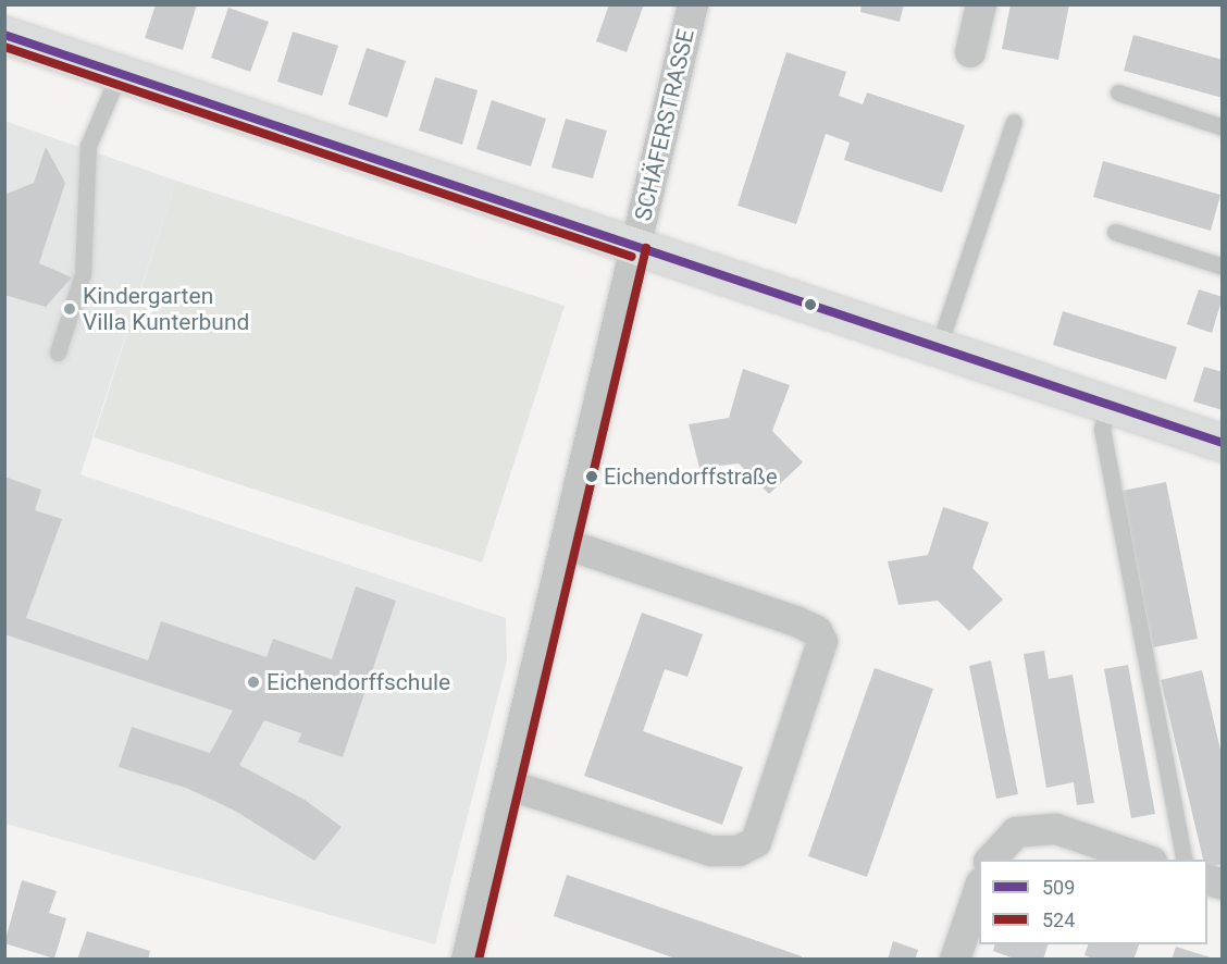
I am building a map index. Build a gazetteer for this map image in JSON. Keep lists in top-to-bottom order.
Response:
{
  "streets": {
    "street": ["SCHÄFERSTRASSE"]
  },
  "places": ["Kindergarten Villa Kunterbund", "Eichendorffstraße", "Eichendorffschule"],
  "lines": ["transit line 509", "transit line 524"],
  "legend": ["509", "524"]
}
